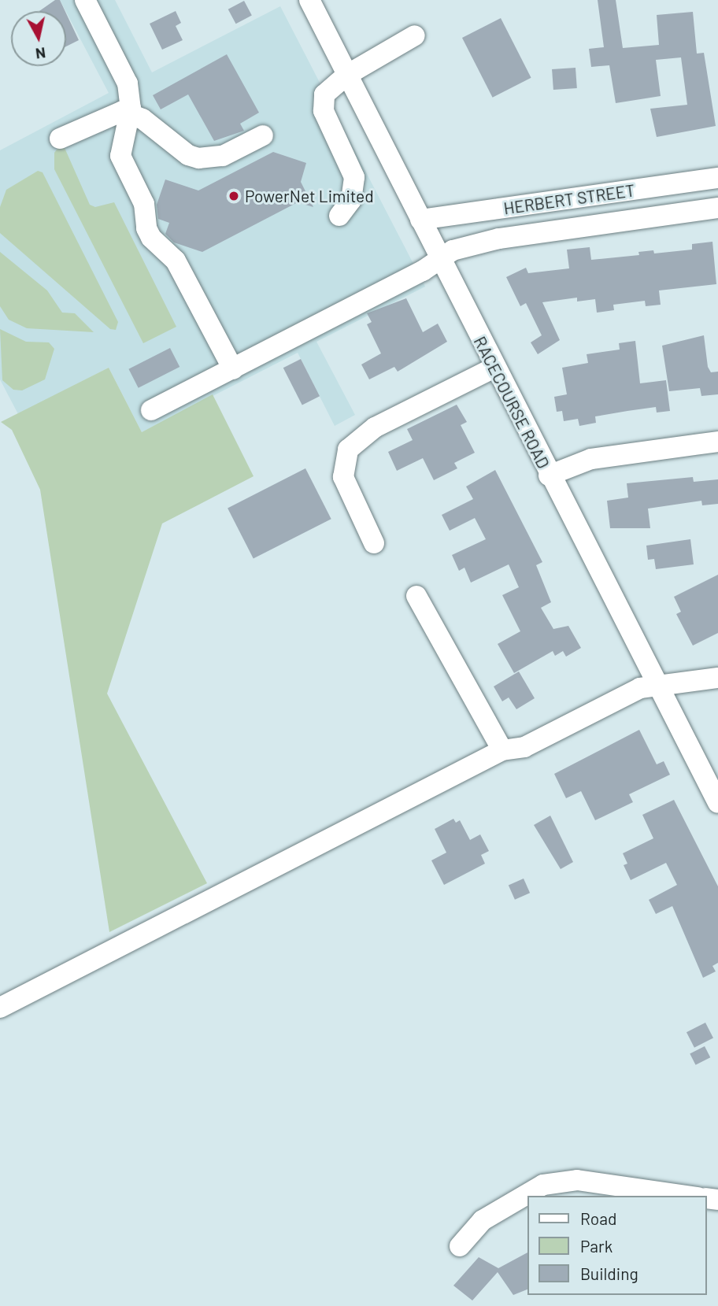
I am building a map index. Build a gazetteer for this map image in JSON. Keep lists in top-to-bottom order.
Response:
{
  "streets": {
    "street": ["HERBERT STREET", "RACECOURSE ROAD"]
  },
  "crossings": [
    ["HERBERT STREET", "RACECOURSE ROAD"]
  ],
  "places": ["PowerNet Limited"],
  "legend": ["Road", "Park", "Building"],
  "north": "bottom"
}
